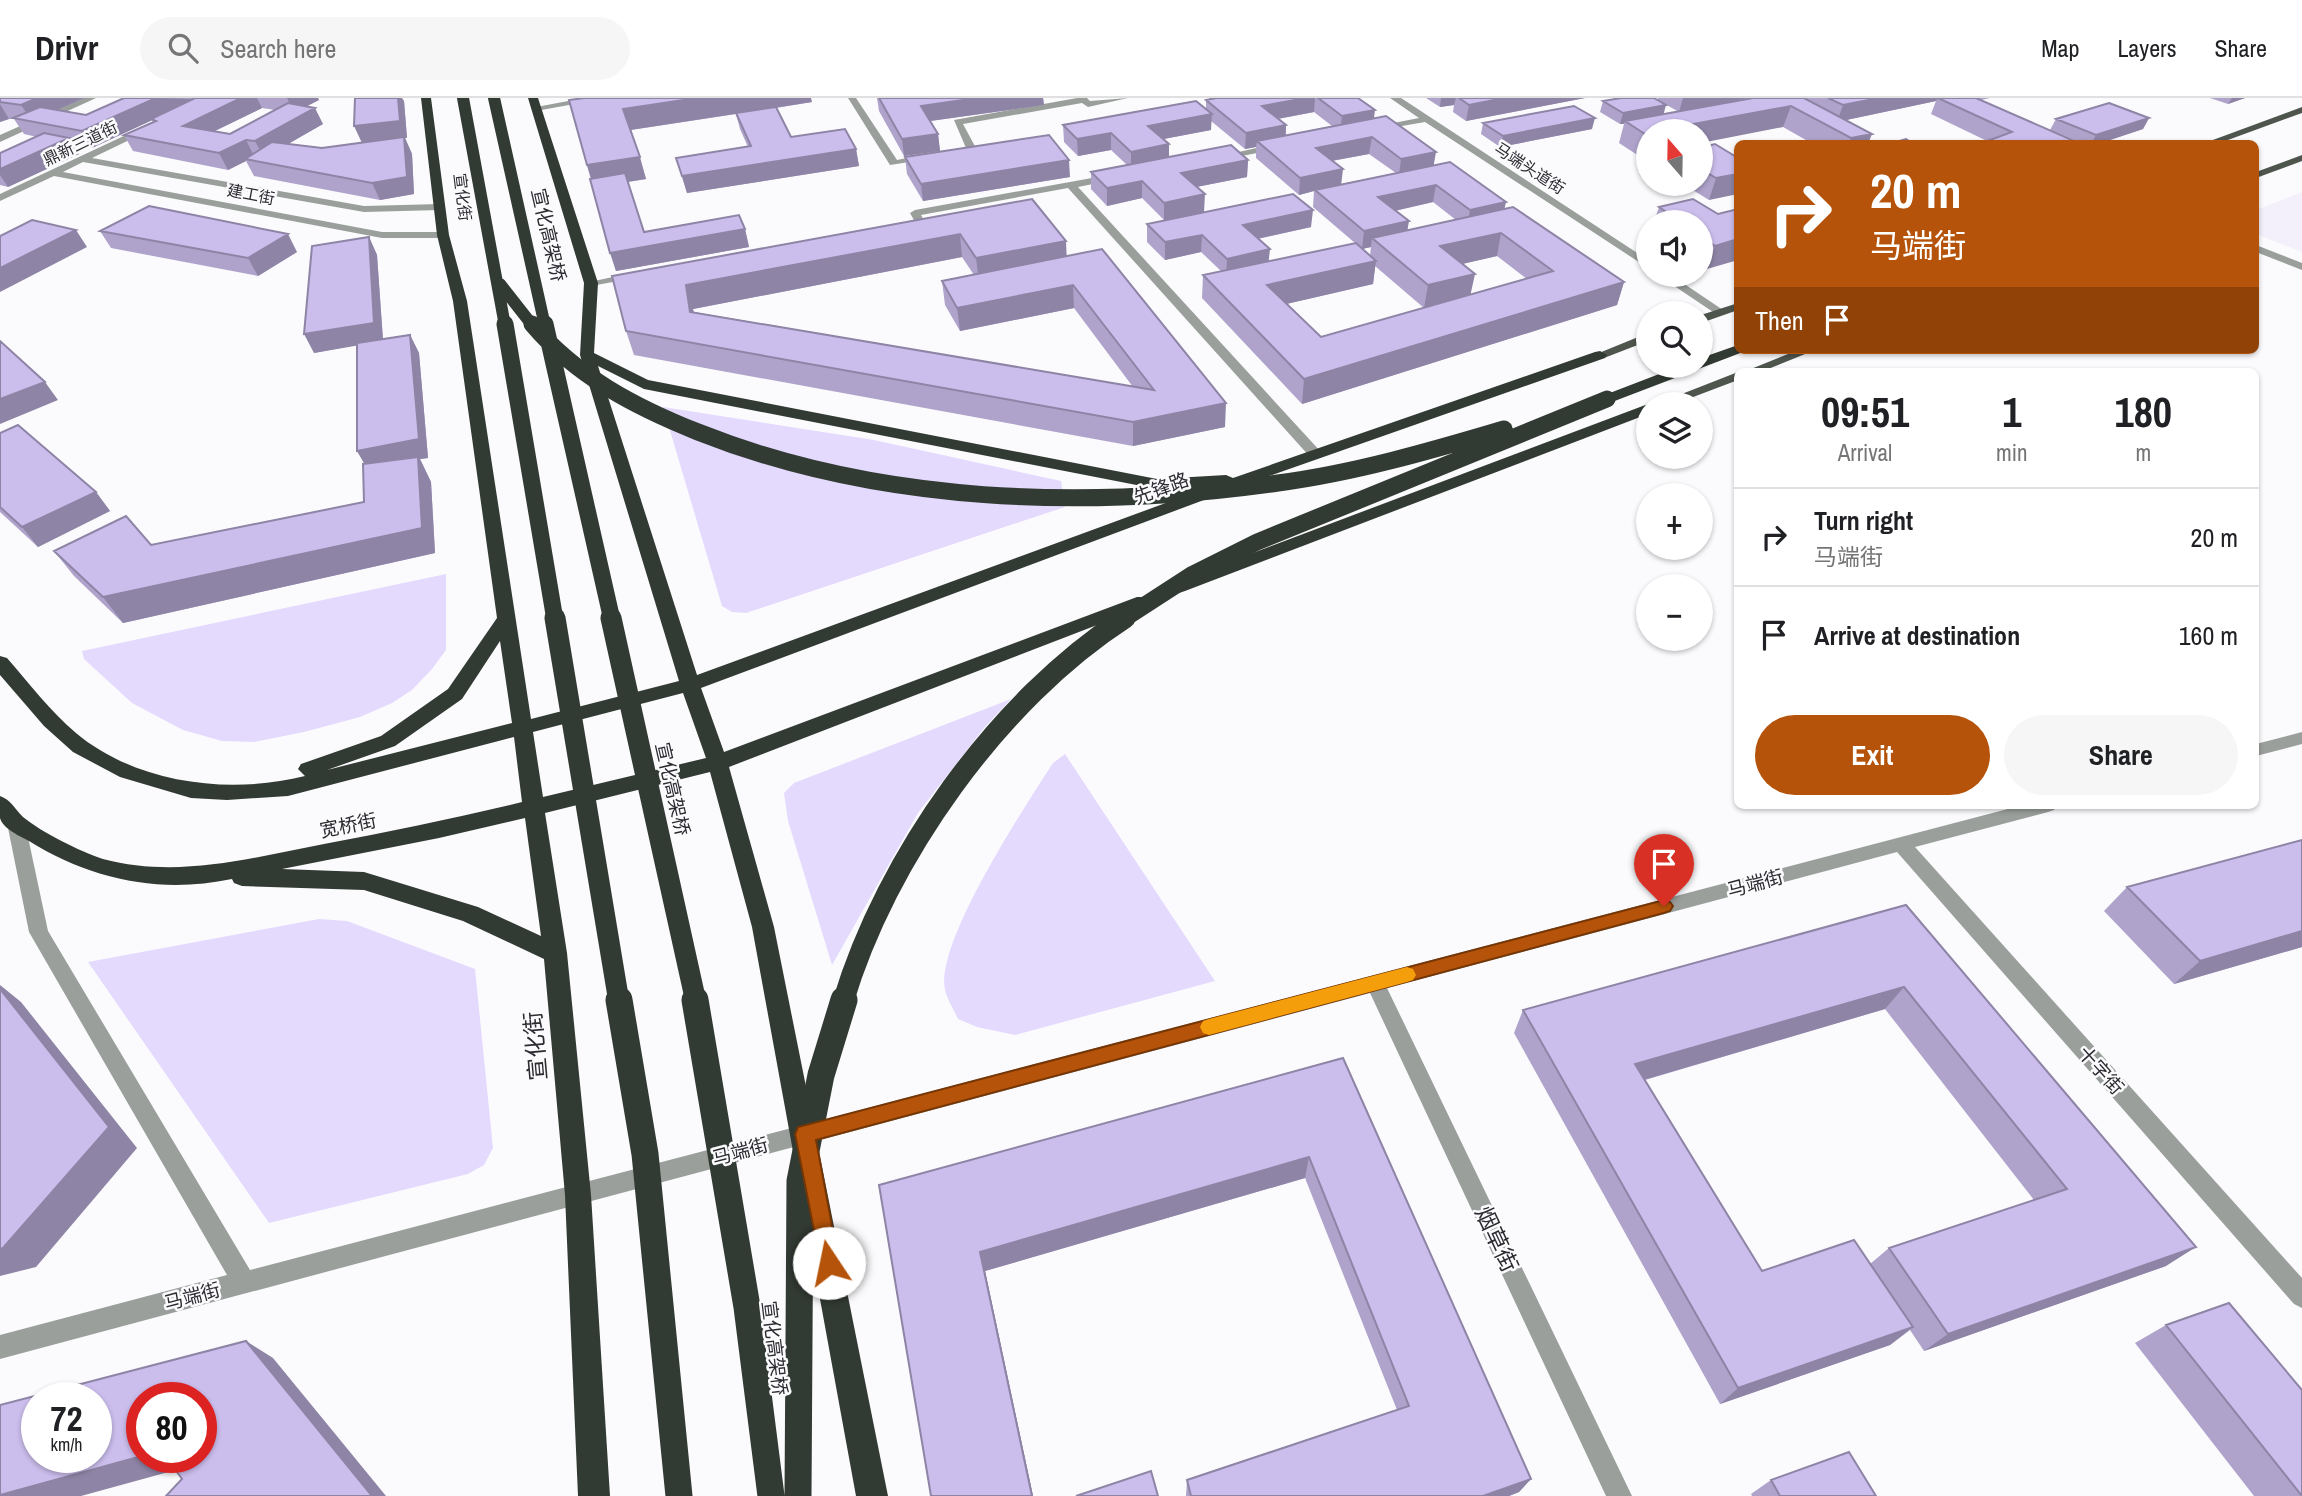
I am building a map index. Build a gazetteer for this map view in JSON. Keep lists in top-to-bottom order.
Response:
{
  "streets": {
    "highway": [
      "宣化街",
      "宣化高架桥",
      "先锋路",
      "宽桥街"
    ],
    "street": [
      "鼎新三道街",
      "马端头道街",
      "建工街",
      "马端街",
      "十字街",
      "烟草街"
    ]
  },
  "crossings": [
    ["鼎新三道街", "建工街"],
    ["建工街", "宣化街"],
    ["宣化街", "宽桥街"],
    ["宣化街", "马端街"],
    ["马端街", "十字街"],
    ["马端街", "烟草街"]
  ],
  "north": "top",
  "page": {
    "header": "Drivr",
    "search": "Search here",
    "nav": ["Map", "Layers", "Share"],
    "map_buttons": ["+", "−"],
    "turn": ["20 m", "马端街"],
    "then": "Then",
    "eta": [
      "09:51",
      "Arrival",
      "1",
      "min",
      "180",
      "m"
    ],
    "list": [
      {
        "name": "Turn right",
        "note": "马端街",
        "value": "20 m"
      },
      {
        "name": "Arrive at destination",
        "value": "160 m"
      }
    ],
    "buttons": ["Exit", "Share"],
    "speed": "72 km/h",
    "limit": "80"
  }
}
